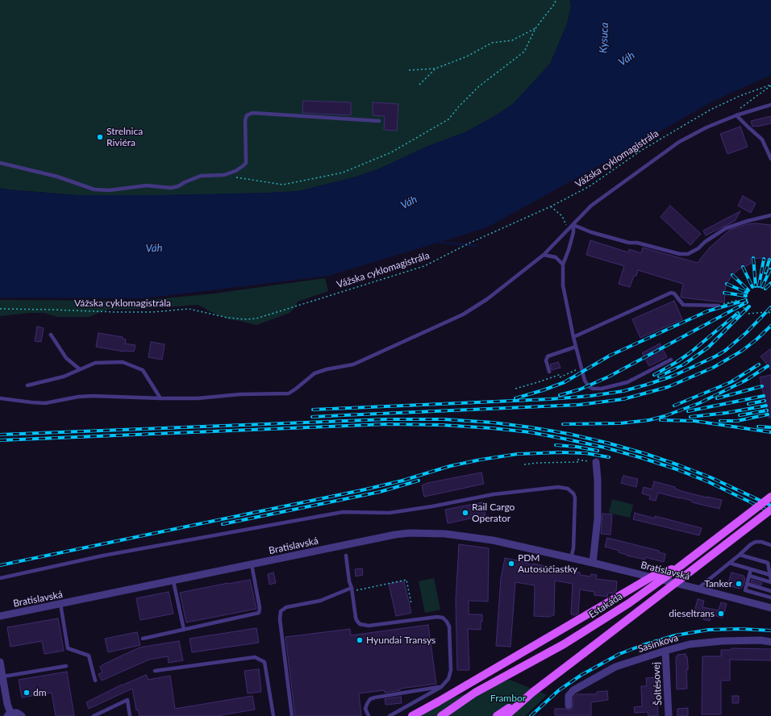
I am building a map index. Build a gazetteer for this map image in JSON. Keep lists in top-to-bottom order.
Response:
{
  "streets": {
    "main road": ["Estakáda"],
    "street": ["Bratislavská", "Sasinkova", "Šoltésovej"],
    "path": ["Vážska cyklomagistrála"]
  },
  "crossings": [
    ["Sasinkova", "Šoltésovej"]
  ],
  "water": ["Kysuca", "Váh"],
  "parks": ["Frambor"],
  "places": [
    "Strelnica Riviéra",
    "Rail Cargo Operator",
    "PDM Autosúčiastky",
    "Tanker",
    "dieseltrans",
    "Hyundai Transys",
    "dm"
  ]
}
